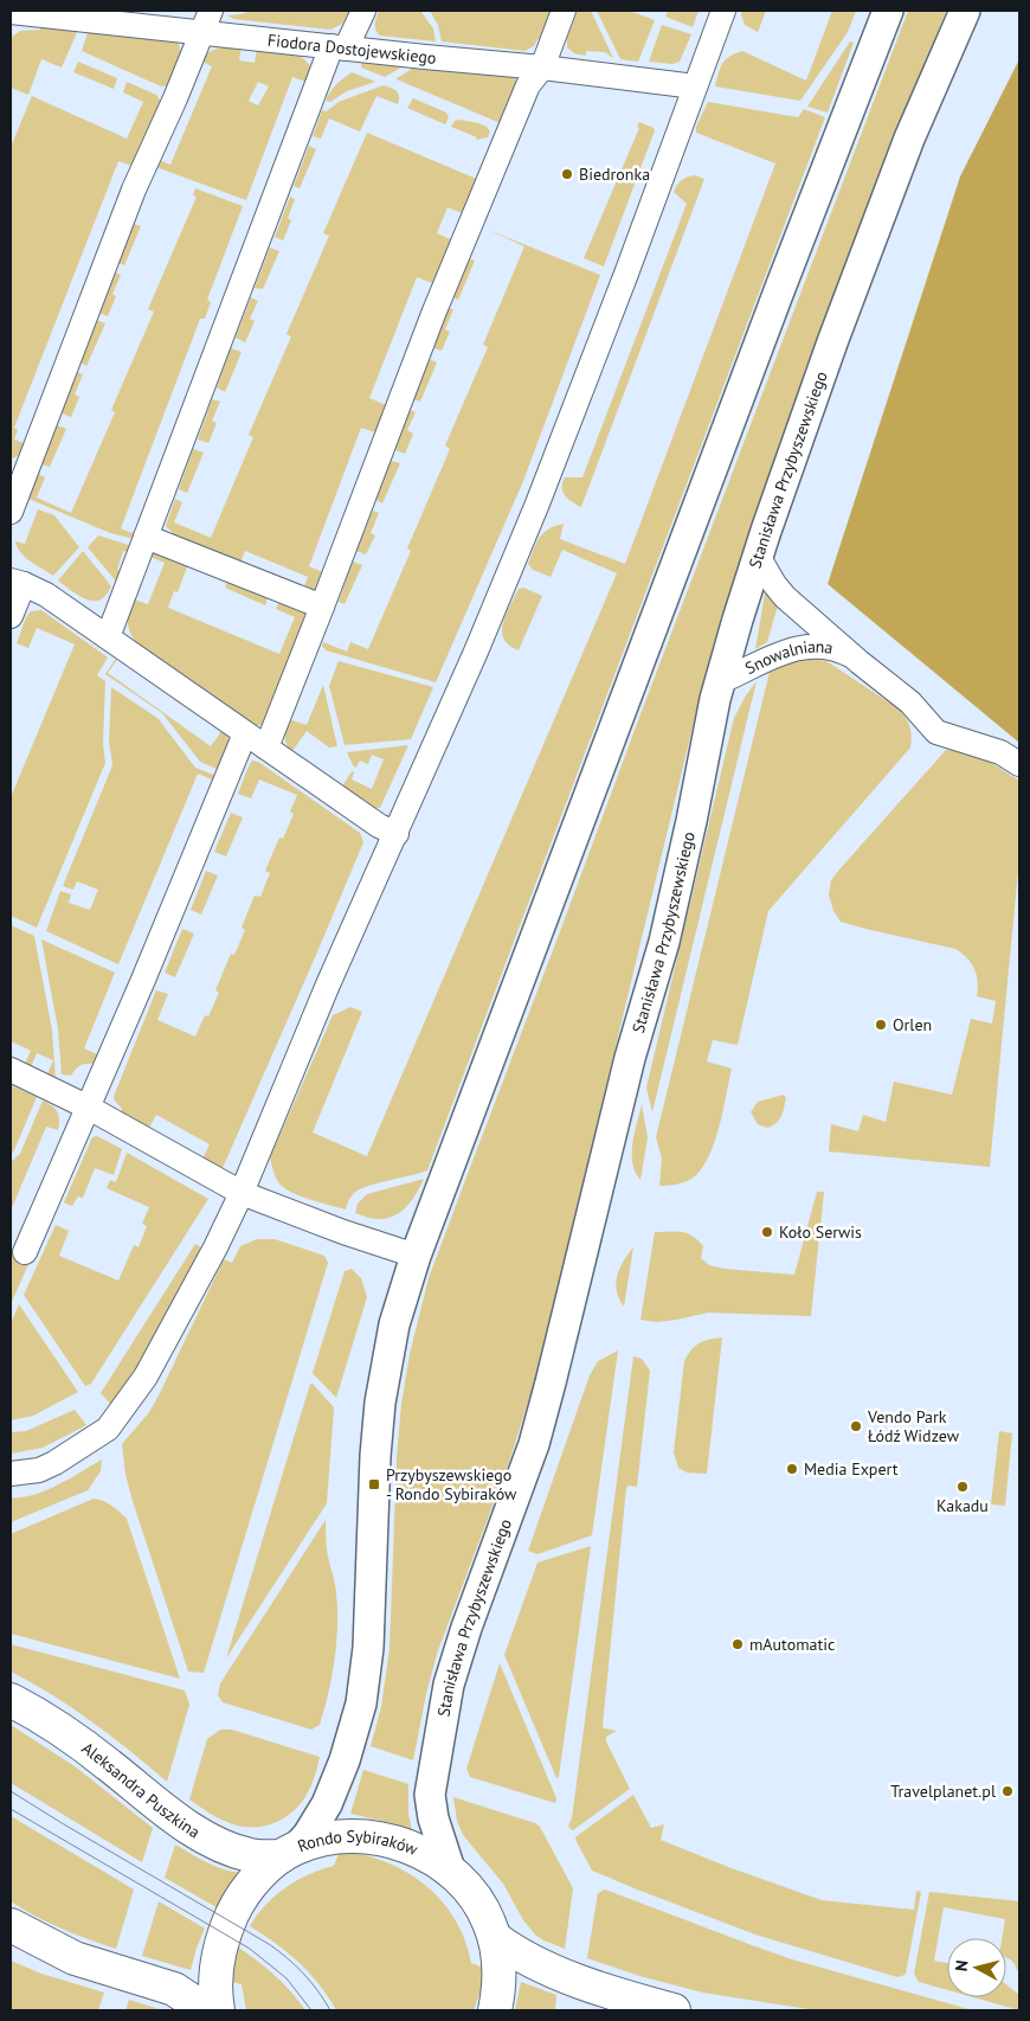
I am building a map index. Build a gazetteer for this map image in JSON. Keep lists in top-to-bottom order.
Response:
{
  "streets": {
    "main road": ["Aleksandra Puszkina", "Rondo Sybiraków"],
    "street": ["Fiodora Dostojewskiego", "Stanisława Przybyszewskiego", "Snowalniana"]
  },
  "crossings": [
    ["Stanisława Przybyszewskiego", "Snowalniana"],
    ["Stanisława Przybyszewskiego", "Rondo Sybiraków"],
    ["Aleksandra Puszkina", "Rondo Sybiraków"]
  ],
  "places": {
    "other": [
      "Biedronka",
      "Orlen",
      "Koło Serwis",
      "Vendo Park Łódź Widzew",
      "Media Expert",
      "Kakadu",
      "mAutomatic",
      "Travelplanet.pl"
    ],
    "transit": ["Przybyszewskiego - Rondo Sybiraków"]
  },
  "north": "left"
}
